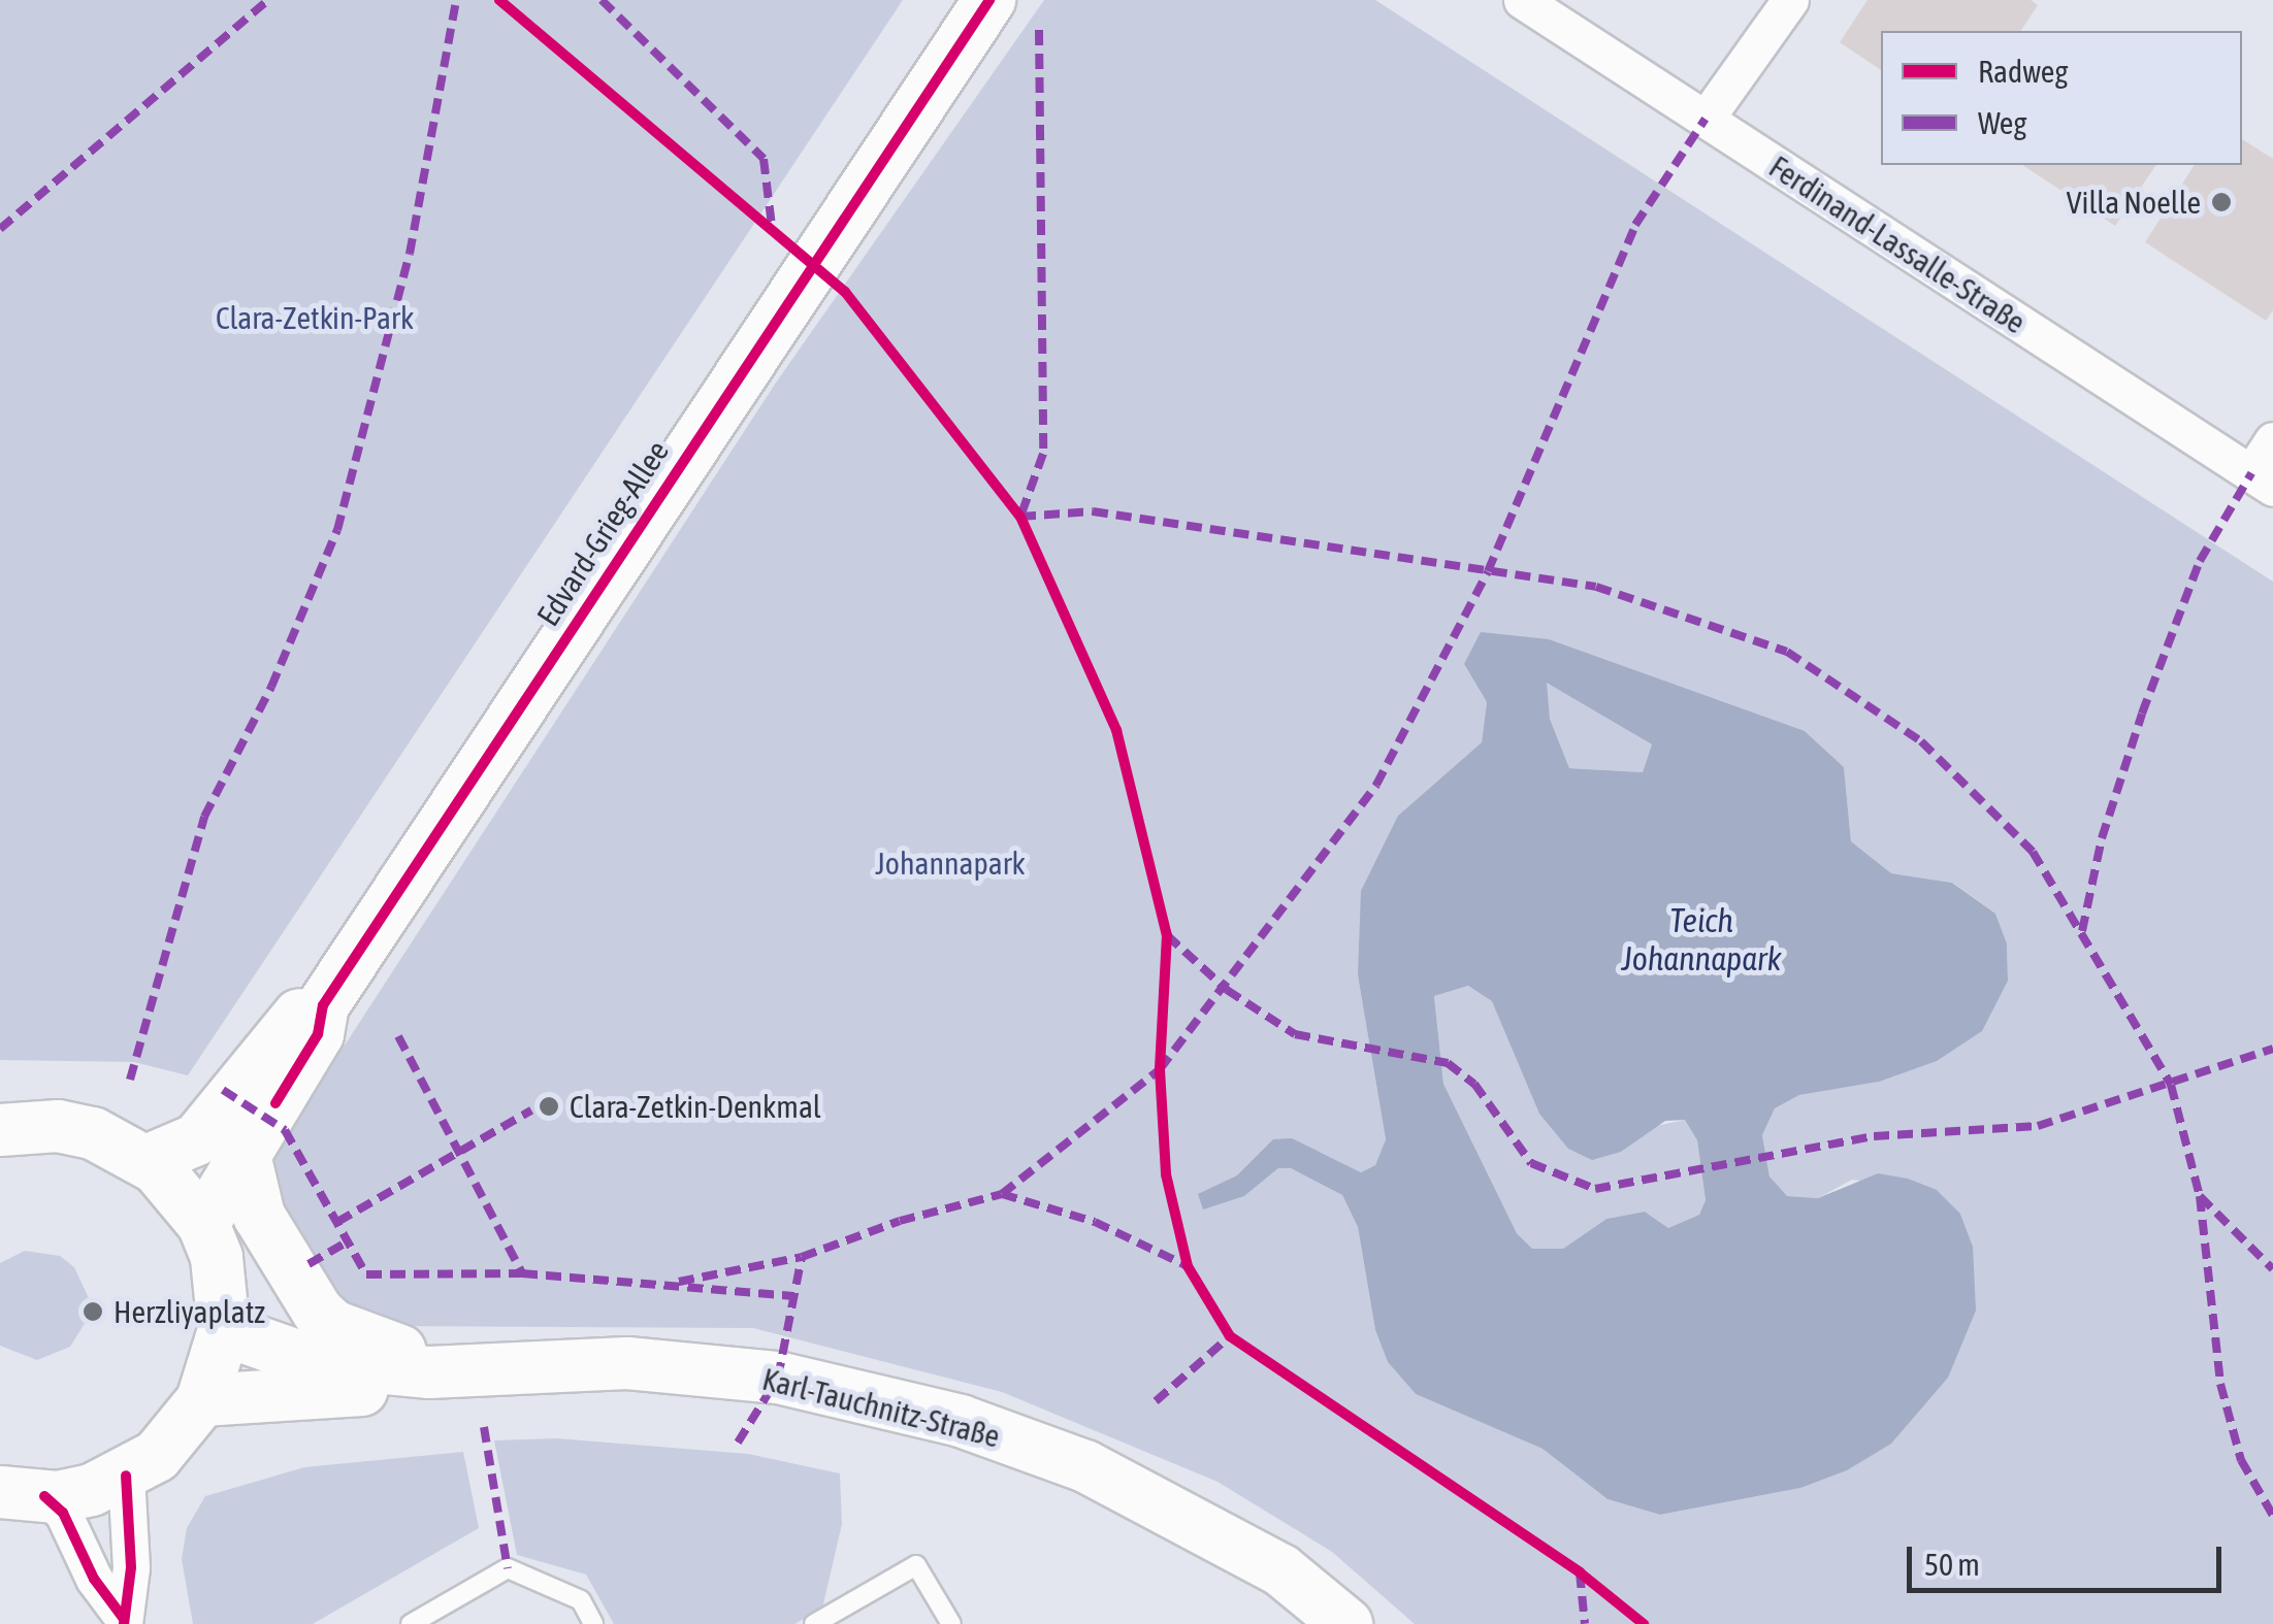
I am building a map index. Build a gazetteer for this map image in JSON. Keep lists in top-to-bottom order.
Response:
{
  "streets": {
    "main road": ["Edvard-Grieg-Allee", "Karl-Tauchnitz-Straße"],
    "street": ["Ferdinand-Lassalle-Straße"]
  },
  "water": ["Teich Johannapark"],
  "parks": ["Clara-Zetkin-Park", "Johannapark"],
  "places": ["Villa Noelle", "Clara-Zetkin-Denkmal", "Herzliyaplatz"],
  "legend": ["Radweg", "Weg"],
  "scale_bar": "50 m"
}
